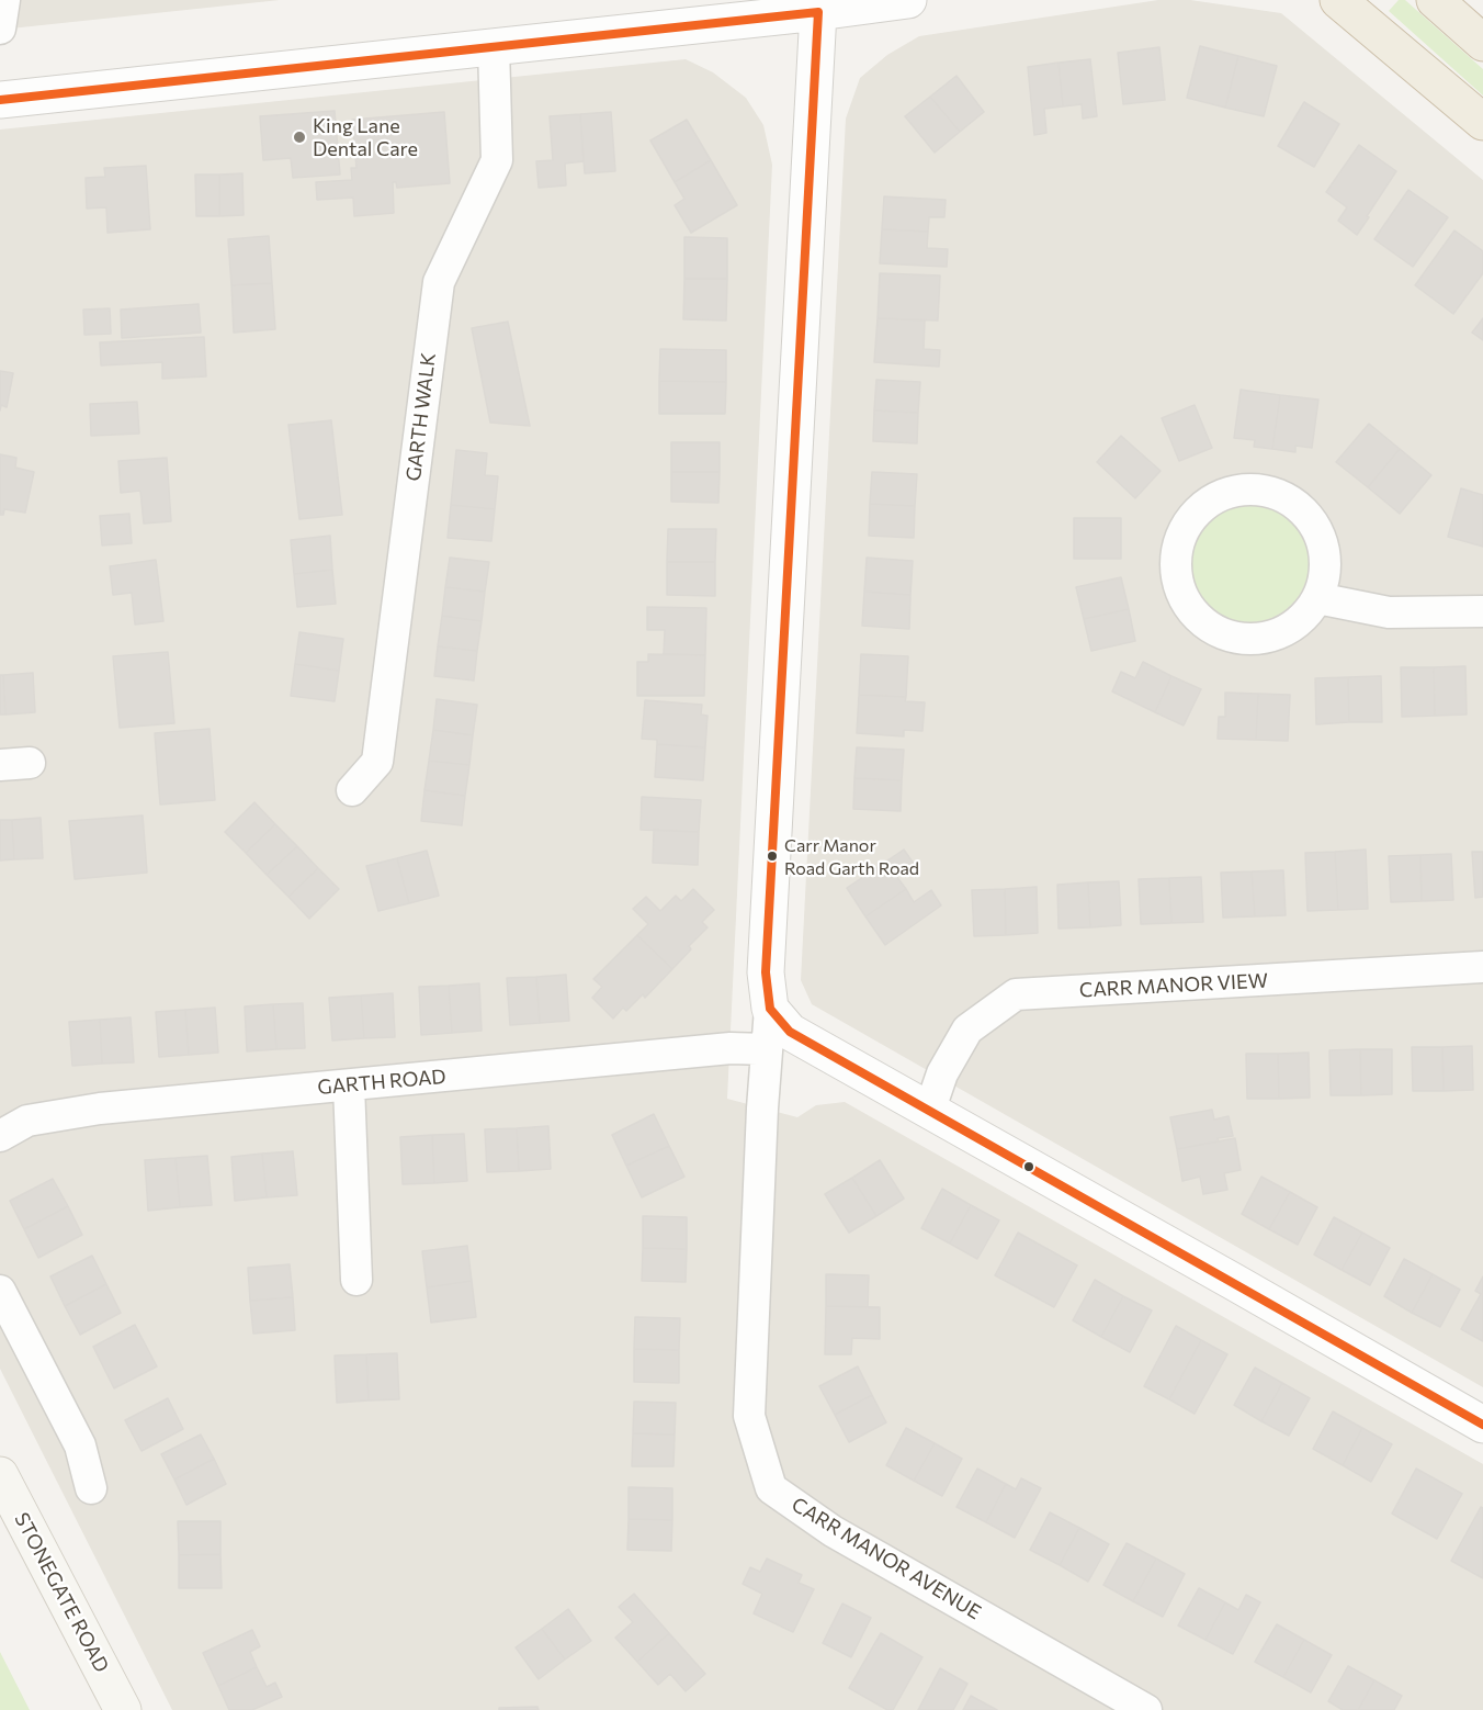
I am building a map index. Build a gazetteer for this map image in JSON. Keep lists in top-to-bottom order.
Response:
{
  "streets": {
    "main road": ["STONEGATE ROAD"],
    "street": [
      "GARTH WALK",
      "CARR MANOR VIEW",
      "GARTH ROAD",
      "CARR MANOR AVENUE"
    ]
  },
  "crossings": [
    ["GARTH ROAD", "CARR MANOR AVENUE"]
  ],
  "places": ["King Lane Dental Care", "Carr Manor Road Garth Road"]
}
